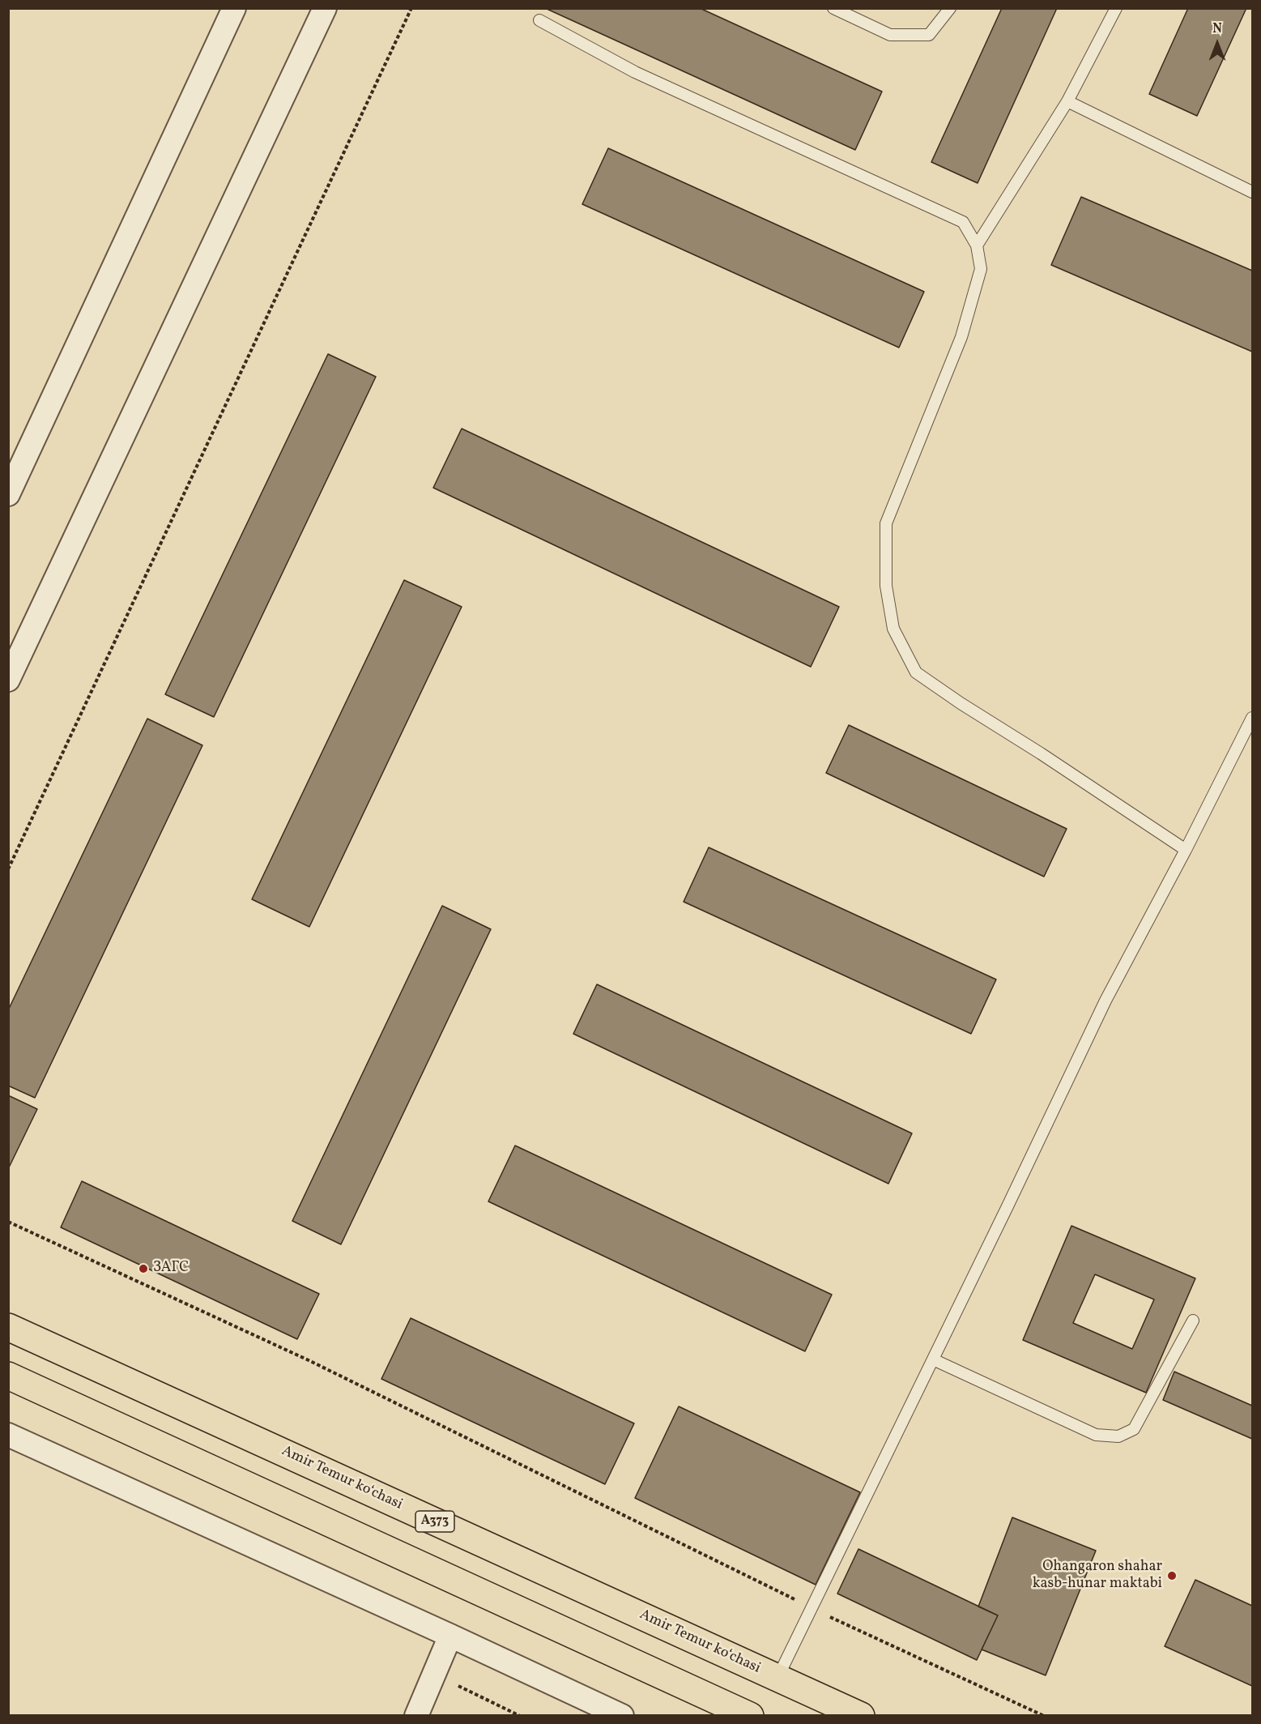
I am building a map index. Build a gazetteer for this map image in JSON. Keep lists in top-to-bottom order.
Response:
{
  "streets": {
    "highway": ["Amir Temur koʻchasi", "A373"]
  },
  "places": ["ЗАГС", "Ohangaron shahar kasb-hunar maktabi"],
  "north": "top"
}
